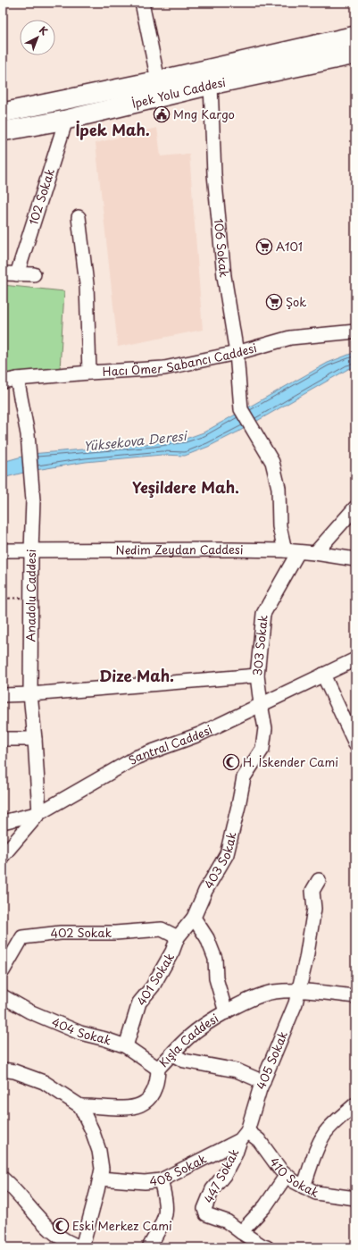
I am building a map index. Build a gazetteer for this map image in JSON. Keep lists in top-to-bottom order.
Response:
{
  "streets": {
    "highway": ["İpek Yolu Caddesi"],
    "street": [
      "102 Sokak",
      "106 Sokak",
      "Hacı Ömer Sabancı Caddesi",
      "Nedim Zeydan Caddesi",
      "Anadolu Caddesi",
      "303 Sokak",
      "Santral Caddesi",
      "403 Sokak",
      "402 Sokak",
      "401 Sokak",
      "404 Sokak",
      "Kışla Caddesi",
      "405 Sokak",
      "408 Sokak",
      "410 Sokak",
      "447 Sokak"
    ]
  },
  "crossings": [
    ["İpek Yolu Caddesi", "102 Sokak"],
    ["İpek Yolu Caddesi", "106 Sokak"],
    ["106 Sokak", "Hacı Ömer Sabancı Caddesi"],
    ["106 Sokak", "Nedim Zeydan Caddesi"],
    ["Hacı Ömer Sabancı Caddesi", "Anadolu Caddesi"],
    ["Nedim Zeydan Caddesi", "Anadolu Caddesi"],
    ["Nedim Zeydan Caddesi", "303 Sokak"],
    ["Anadolu Caddesi", "Santral Caddesi"],
    ["303 Sokak", "Santral Caddesi"],
    ["303 Sokak", "403 Sokak"],
    ["Santral Caddesi", "403 Sokak"],
    ["403 Sokak", "401 Sokak"],
    ["402 Sokak", "401 Sokak"],
    ["401 Sokak", "404 Sokak"],
    ["404 Sokak", "Kışla Caddesi"],
    ["Kışla Caddesi", "405 Sokak"],
    ["405 Sokak", "408 Sokak"],
    ["405 Sokak", "410 Sokak"],
    ["405 Sokak", "447 Sokak"],
    ["408 Sokak", "410 Sokak"],
    ["408 Sokak", "447 Sokak"],
    ["410 Sokak", "447 Sokak"]
  ],
  "districts": ["İpek Mah.", "Yeşildere Mah.", "Dize Mah."],
  "water": ["Yüksekova Deresi"],
  "places": {
    "public building": ["Mng Kargo"],
    "supermarket": ["A101", "Şok"],
    "mosque": ["H. İskender Cami", "Eski Merkez Cami"]
  },
  "north": "top right"
}
